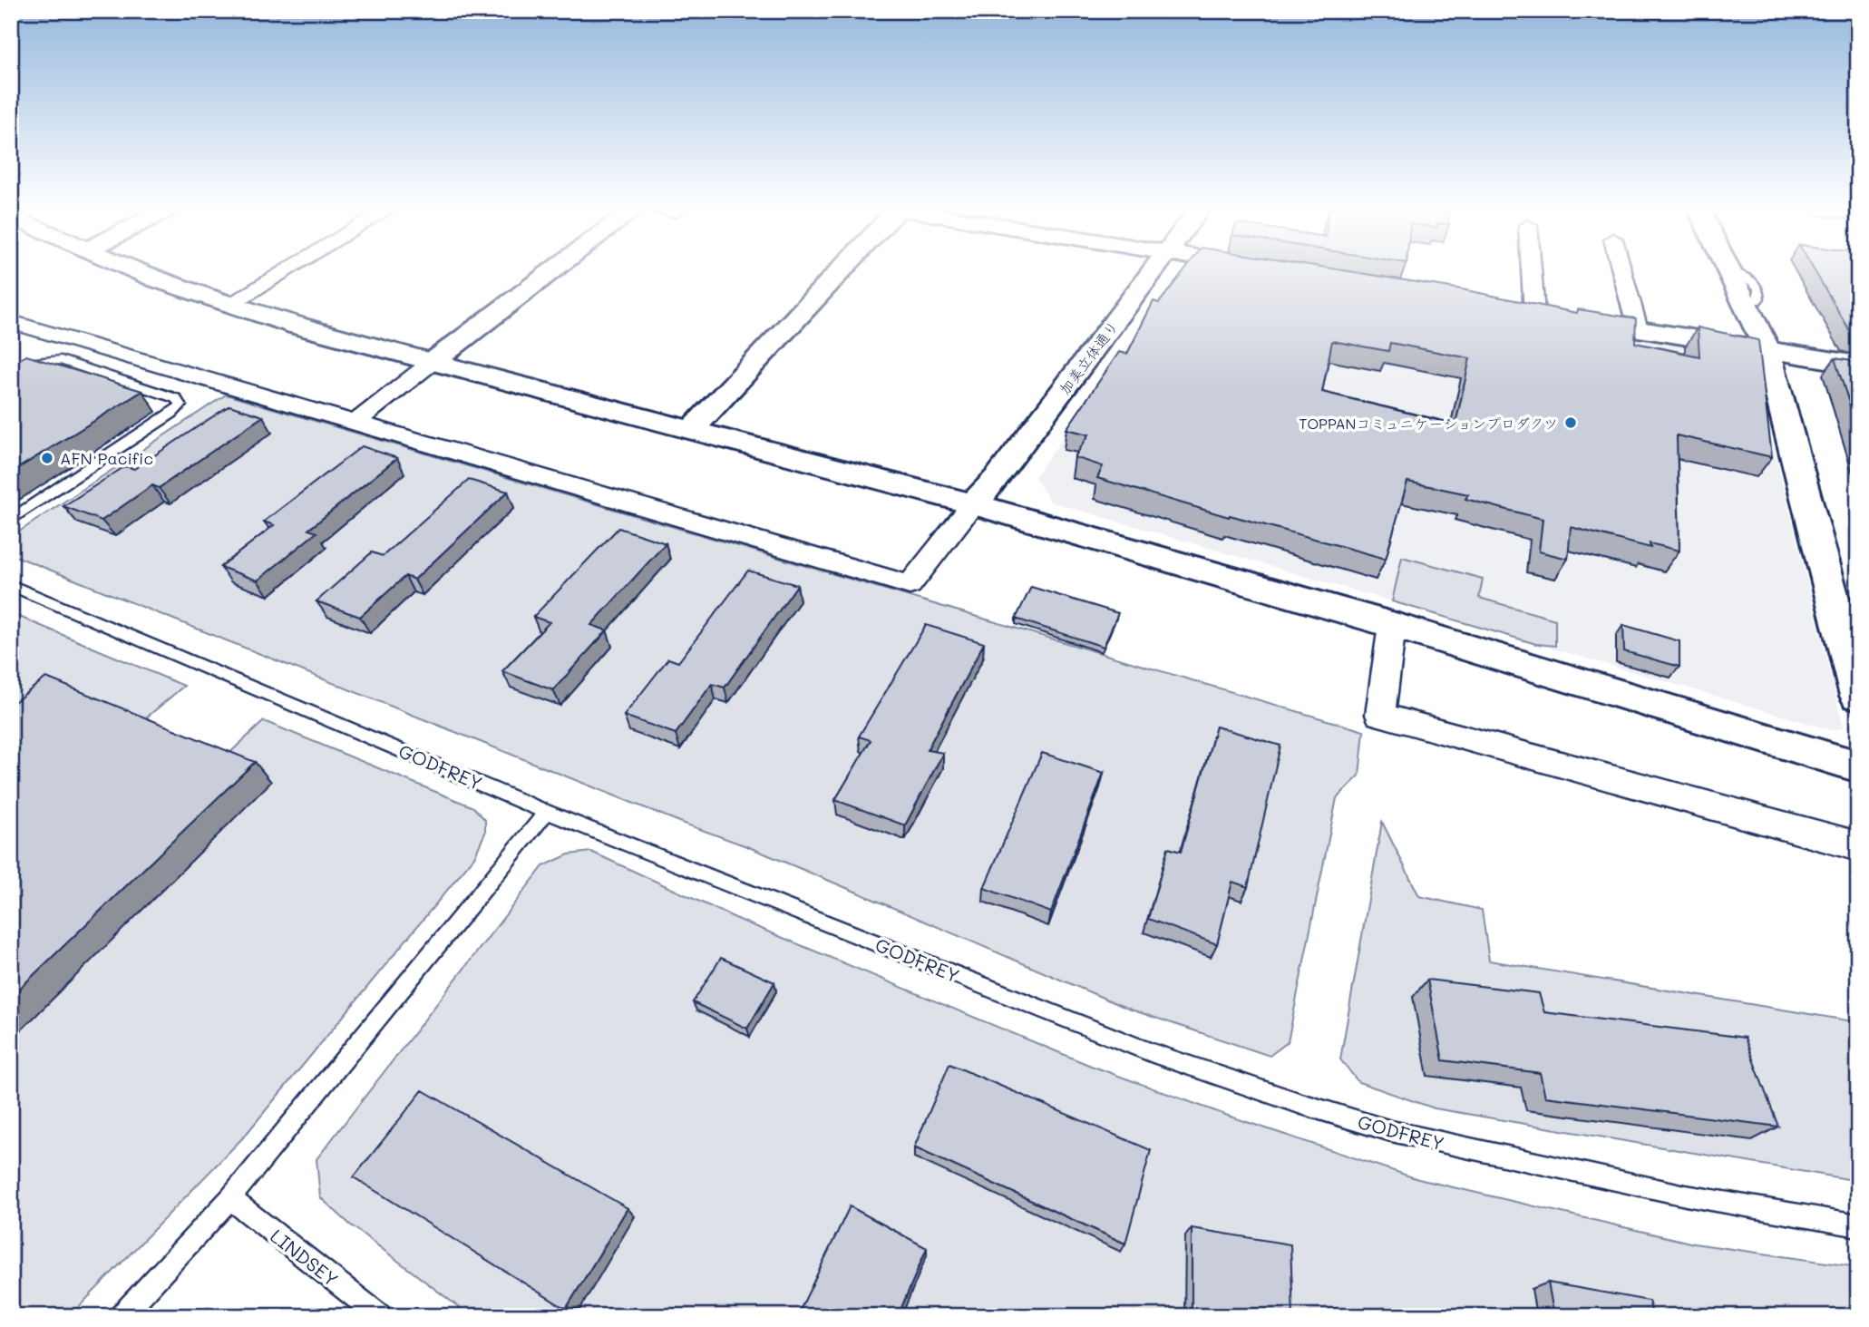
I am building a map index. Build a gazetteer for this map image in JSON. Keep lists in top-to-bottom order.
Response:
{
  "streets": {
    "street": ["加美立体通り"],
    "lane": ["GODFREY", "LINDSEY"]
  },
  "places": ["TOPPANコミュニケーションプロダクツ", "AFN Pacific"]
}
